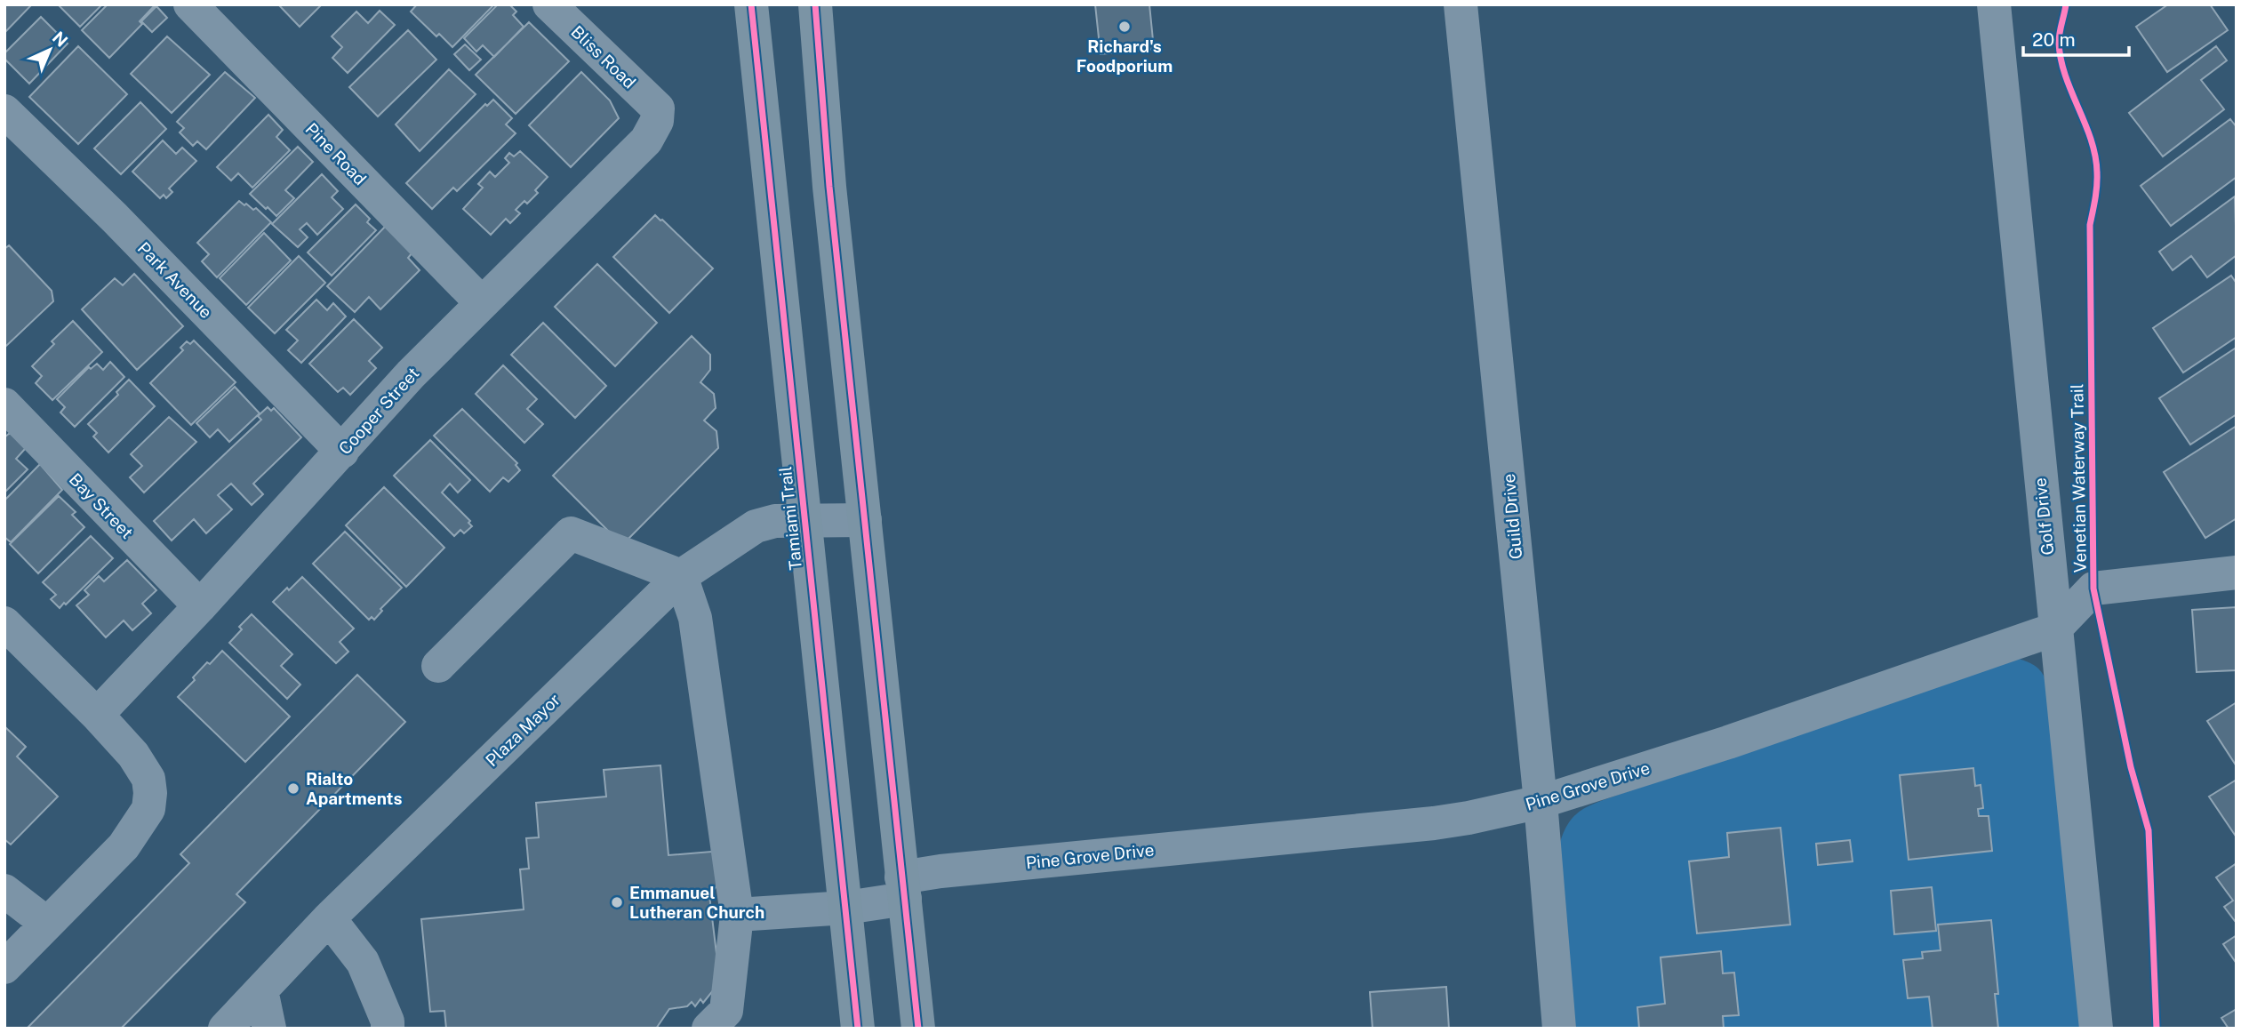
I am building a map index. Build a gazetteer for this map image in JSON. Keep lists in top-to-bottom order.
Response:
{
  "streets": {
    "main road": ["Tamiami Trail"],
    "street": [
      "Bliss Road",
      "Pine Road",
      "Park Avenue",
      "Cooper Street",
      "Bay Street",
      "Guild Drive",
      "Golf Drive",
      "Plaza Mayor",
      "Pine Grove Drive"
    ],
    "cycle path": ["Venetian Waterway Trail"]
  },
  "crossings": [
    ["Bliss Road", "Cooper Street"],
    ["Pine Road", "Cooper Street"],
    ["Park Avenue", "Cooper Street"],
    ["Cooper Street", "Bay Street"],
    ["Guild Drive", "Pine Grove Drive"],
    ["Golf Drive", "Pine Grove Drive"],
    ["Tamiami Trail", "Plaza Mayor"],
    ["Tamiami Trail", "Pine Grove Drive"]
  ],
  "places": ["Richard's Foodporium", "Rialto Apartments", "Emmanuel Lutheran Church"],
  "scale_bar": "20 m",
  "north": "top right"
}
